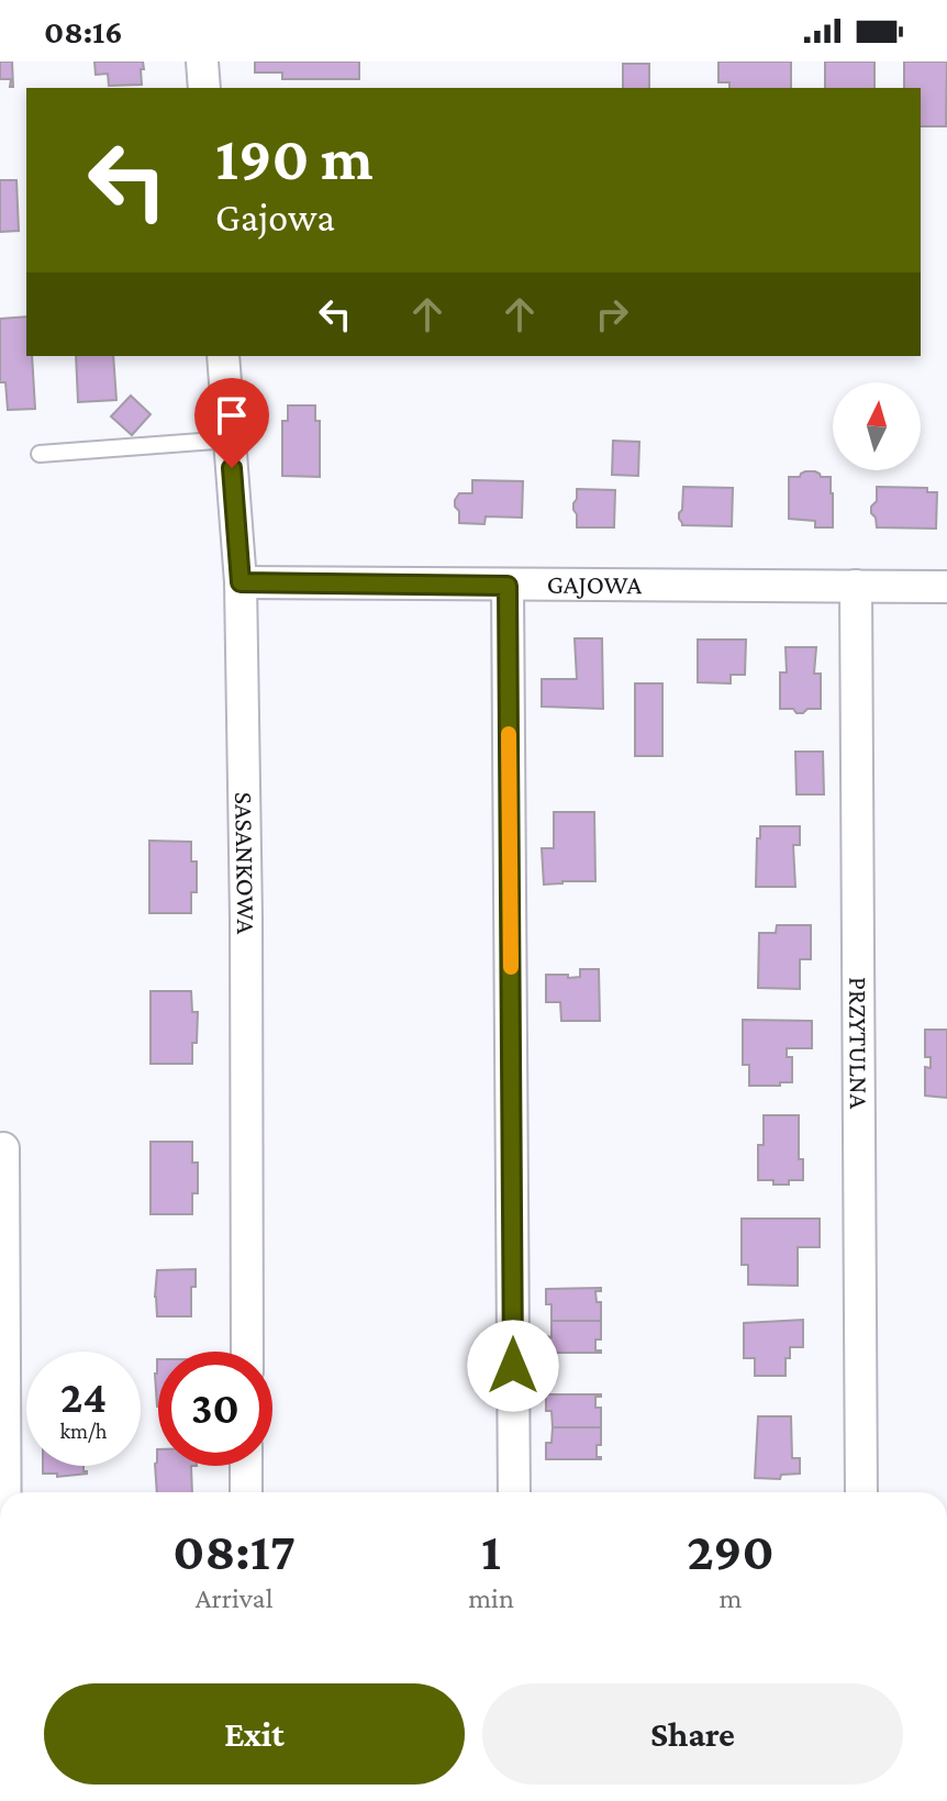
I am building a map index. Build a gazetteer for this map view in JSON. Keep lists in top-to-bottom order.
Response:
{
  "streets": {
    "street": ["GAJOWA", "SASANKOWA", "PRZYTULNA"]
  },
  "crossings": [
    ["GAJOWA", "SASANKOWA"],
    ["GAJOWA", "PRZYTULNA"]
  ],
  "north": "top",
  "page": {
    "status": "08:16",
    "turn": ["190 m", "Gajowa"],
    "speed": "24 km/h",
    "limit": "30",
    "eta": [
      "08:17",
      "Arrival",
      "1",
      "min",
      "290",
      "m"
    ],
    "buttons": ["Exit", "Share"]
  }
}
